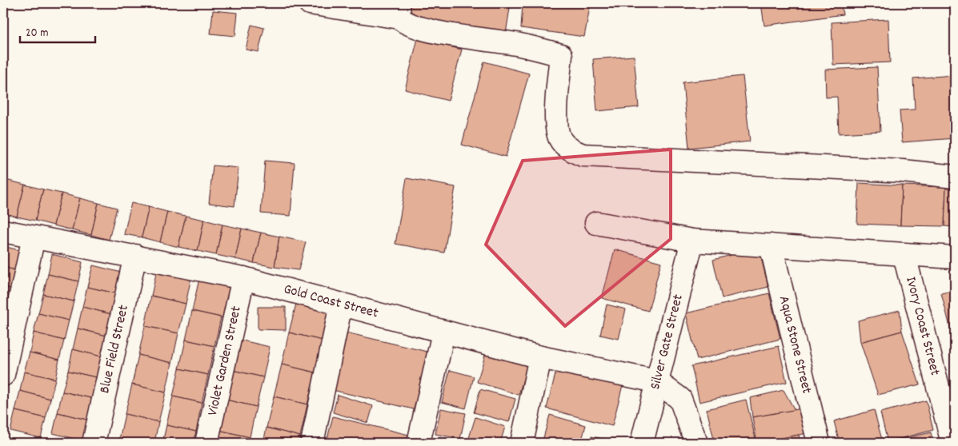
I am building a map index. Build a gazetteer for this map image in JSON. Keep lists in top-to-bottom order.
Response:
{
  "streets": {
    "street": [
      "Gold Coast Street",
      "Ivory Coast Street",
      "Silver Gate Street",
      "Aqua Stone Street",
      "Blue Field Street",
      "Violet Garden Street"
    ]
  },
  "crossings": [
    ["Gold Coast Street", "Silver Gate Street"],
    ["Gold Coast Street", "Blue Field Street"],
    ["Gold Coast Street", "Violet Garden Street"]
  ],
  "scale_bar": "20 m"
}
